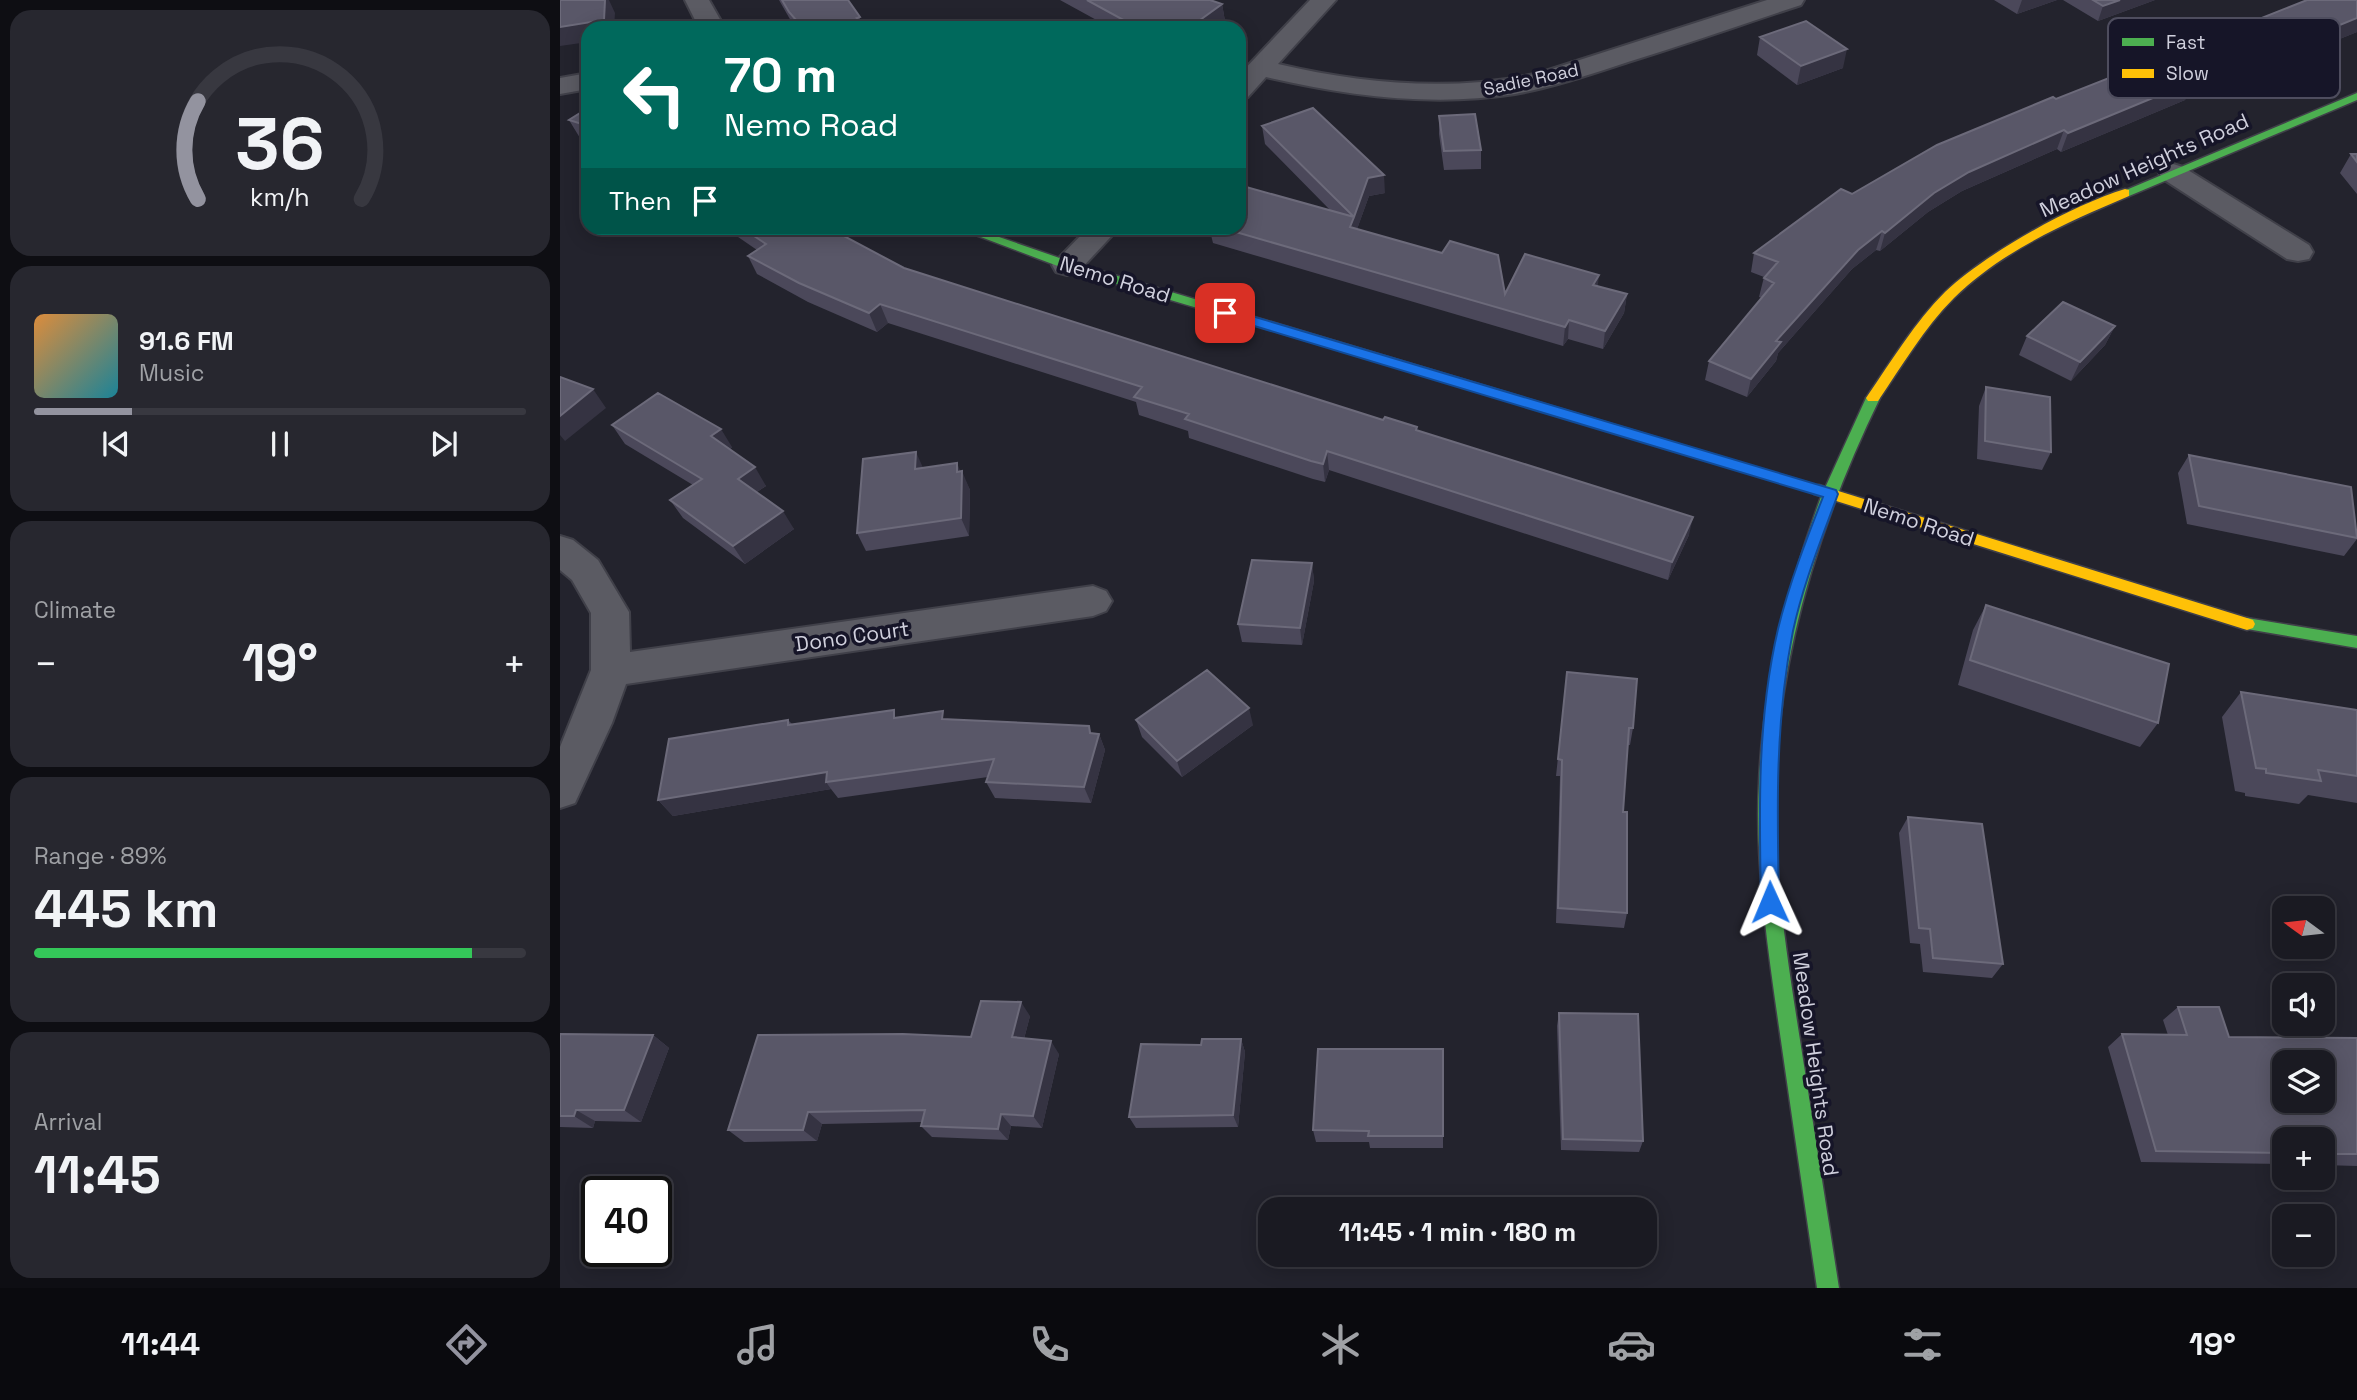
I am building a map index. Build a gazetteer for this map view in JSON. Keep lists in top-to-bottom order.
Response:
{
  "streets": {
    "street": [
      "Sadie Road",
      "Meadow Heights Road",
      "Nemo Road",
      "Dono Court"
    ]
  },
  "crossings": [
    ["Meadow Heights Road", "Nemo Road"]
  ],
  "legend": ["Fast", "Slow"],
  "north": "left",
  "page": {
    "turn": ["70 m", "Nemo Road"],
    "then": "Then",
    "song": ["91.6 FM", "Music"],
    "tile": [
      "Climate",
      ["Range · 89%", "445 km"],
      ["Arrival", "11:45"]
    ],
    "heat": ["−", "19°", "+"],
    "map_buttons": ["+", "−"],
    "limit": "40",
    "trip": "11:45 · 1 min · 180 m",
    "tabs": ["11:44", "19°"],
    "gauge": ["36", "km/h"]
  }
}
